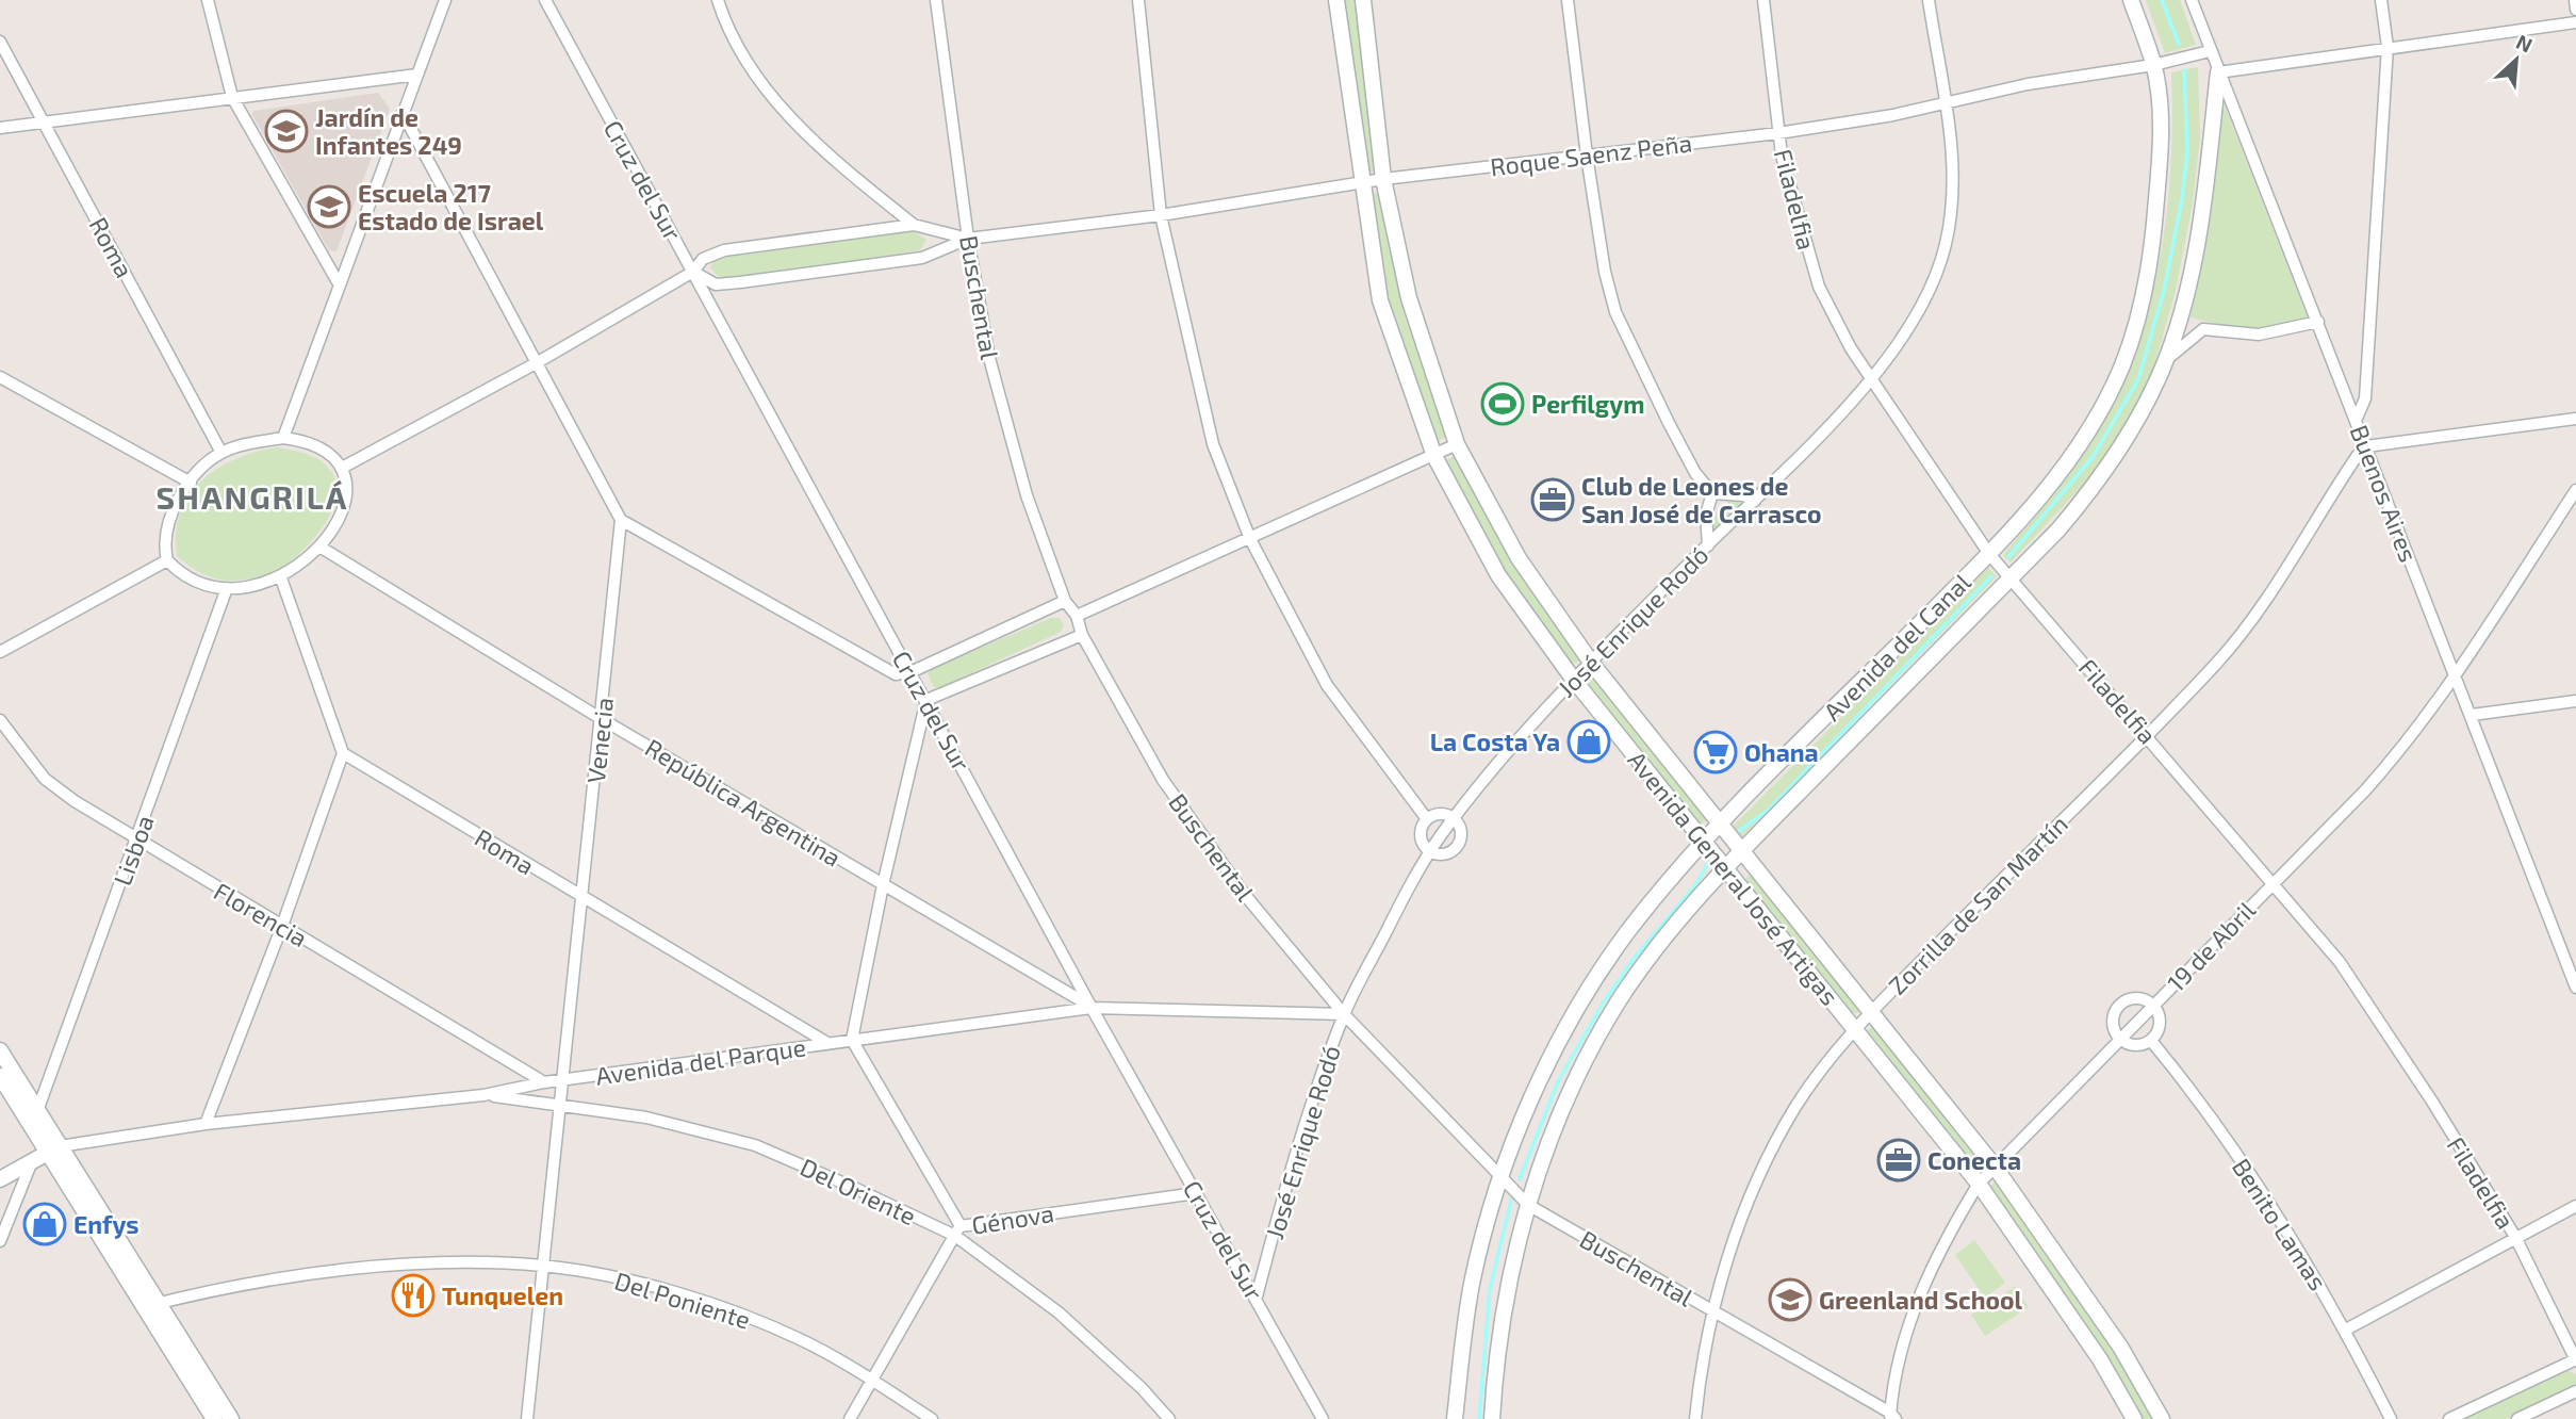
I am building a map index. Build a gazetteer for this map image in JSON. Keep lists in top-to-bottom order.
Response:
{
  "streets": {
    "street": [
      "Roque Saenz Peña",
      "Cruz del Sur",
      "Filadelfia",
      "Roma",
      "Buschental",
      "Buenos Aires",
      "José Enrique Rodó",
      "Avenida del Canal",
      "Venecia",
      "República Argentina",
      "Lisboa",
      "Avenida General José Artigas",
      "Zorrilla de San Martín",
      "Florencia",
      "19 de Abril",
      "Avenida del Parque",
      "Del Oriente",
      "Génova",
      "Benito Lamas",
      "Del Poniente"
    ]
  },
  "crossings": [
    ["Roque Saenz Peña", "Cruz del Sur"],
    ["Roque Saenz Peña", "Filadelfia"],
    ["Roque Saenz Peña", "Roma"],
    ["Roque Saenz Peña", "Buschental"],
    ["Roque Saenz Peña", "Buenos Aires"],
    ["Roque Saenz Peña", "José Enrique Rodó"],
    ["Roque Saenz Peña", "Avenida del Canal"],
    ["Roque Saenz Peña", "República Argentina"],
    ["Roque Saenz Peña", "Lisboa"],
    ["Roque Saenz Peña", "Avenida General José Artigas"],
    ["Cruz del Sur", "José Enrique Rodó"],
    ["Cruz del Sur", "República Argentina"],
    ["Cruz del Sur", "Avenida del Parque"],
    ["Cruz del Sur", "Génova"],
    ["Filadelfia", "José Enrique Rodó"],
    ["Filadelfia", "Avenida del Canal"],
    ["Filadelfia", "Zorrilla de San Martín"],
    ["Filadelfia", "19 de Abril"],
    ["Roma", "Venecia"],
    ["Roma", "República Argentina"],
    ["Roma", "Lisboa"],
    ["Roma", "Avenida del Parque"],
    ["Buschental", "José Enrique Rodó"],
    ["Buschental", "Avenida del Canal"],
    ["Buschental", "Zorrilla de San Martín"],
    ["Buschental", "19 de Abril"],
    ["Buschental", "Avenida del Parque"],
    ["Buenos Aires", "Avenida del Canal"],
    ["Buenos Aires", "Zorrilla de San Martín"],
    ["Buenos Aires", "19 de Abril"],
    ["José Enrique Rodó", "Avenida General José Artigas"],
    ["José Enrique Rodó", "Avenida del Parque"],
    ["Avenida del Canal", "Avenida General José Artigas"],
    ["Venecia", "República Argentina"],
    ["Venecia", "Avenida del Parque"],
    ["Venecia", "Del Oriente"],
    ["Venecia", "Del Poniente"],
    ["República Argentina", "Lisboa"],
    ["República Argentina", "Avenida del Parque"],
    ["Lisboa", "Florencia"],
    ["Avenida General José Artigas", "Zorrilla de San Martín"],
    ["Avenida General José Artigas", "19 de Abril"],
    ["Florencia", "Avenida del Parque"],
    ["Avenida del Parque", "Del Oriente"],
    ["Del Oriente", "Génova"],
    ["Génova", "Del Poniente"]
  ],
  "districts": ["SHANGRILÁ"],
  "places": {
    "school or university": ["Jardín de Infantes 249", "Escuela 217 Estado de Israel", "Greenland School"],
    "sports": ["Perfilgym"],
    "office": ["Club de Leones de San José de Carrasco", "Conecta"],
    "shop": ["La Costa Ya", "Enfys"],
    "supermarket": ["Ohana"],
    "restaurant": ["Tunquelen"]
  },
  "north": "top right"
}
